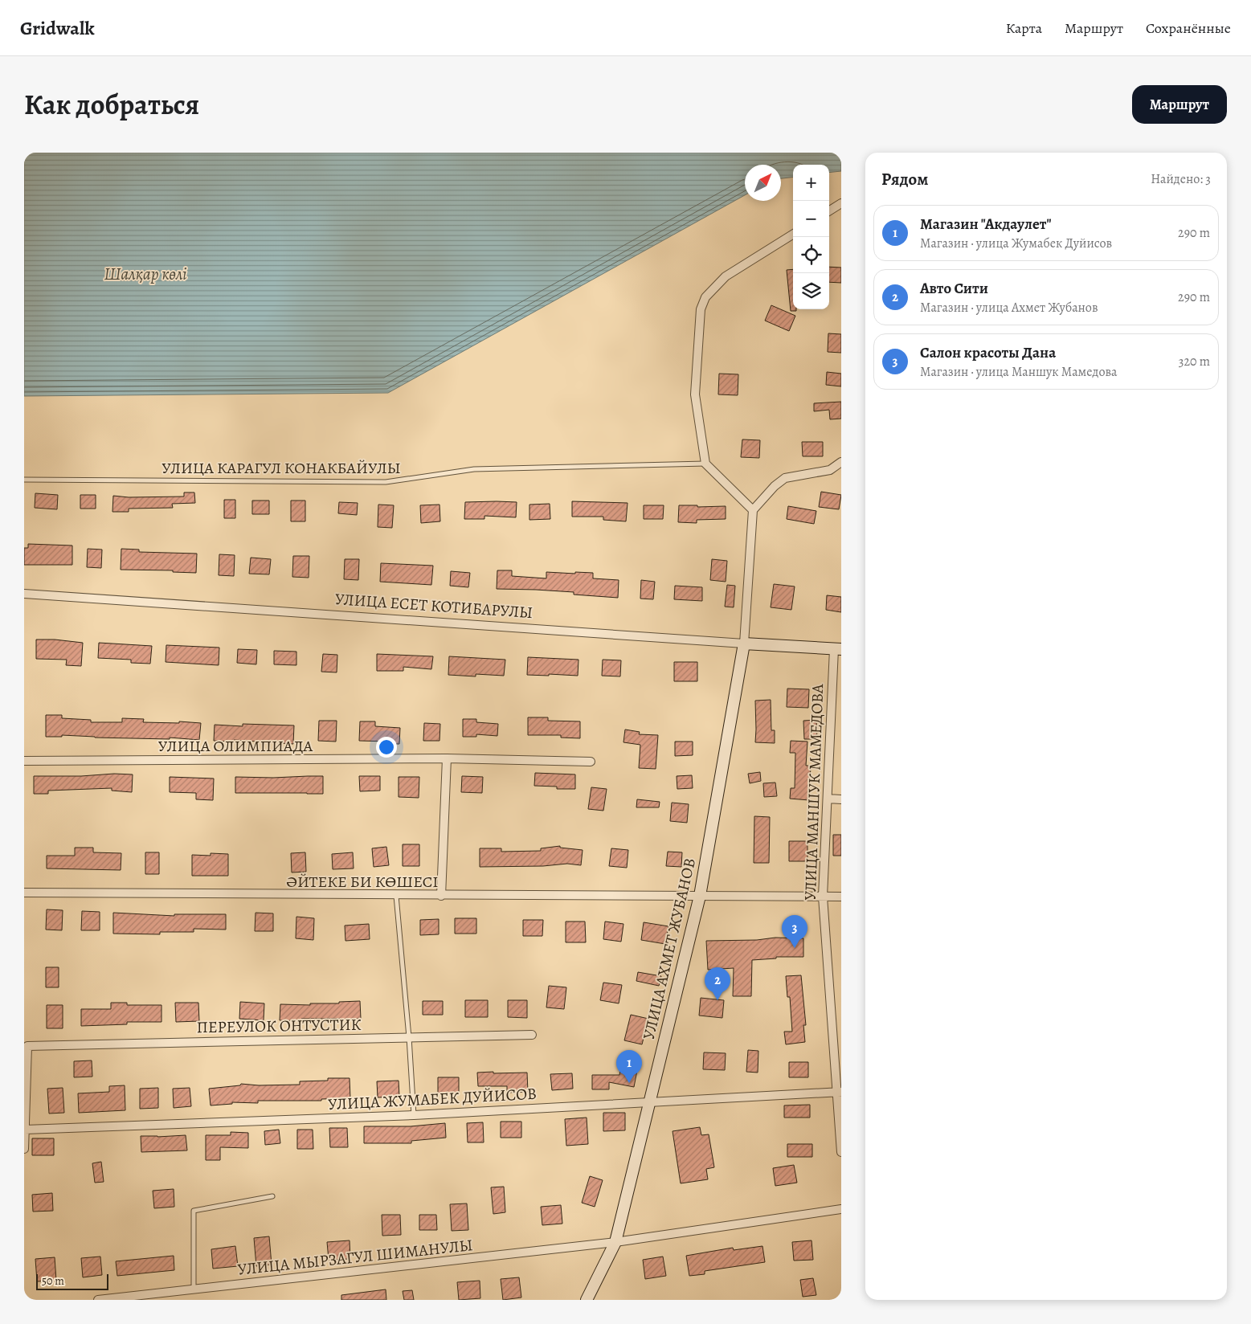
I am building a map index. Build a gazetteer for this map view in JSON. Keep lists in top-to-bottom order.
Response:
{
  "streets": {
    "main road": ["УЛИЦА ЕСЕТ КОТИБАРУЛЫ", "УЛИЦА АХМЕТ ЖУБАНОВ"],
    "street": [
      "УЛИЦА ОЛИМПИАДА",
      "УЛИЦА МАНШУК МАМЕДОВА",
      "ӘЙТЕКЕ БИ КӨШЕСІ",
      "ПЕРЕУЛОК ОНТУСТИК",
      "УЛИЦА ЖУМАБЕК ДУЙИСОВ",
      "УЛИЦА МЫРЗАГУЛ ШИМАНУЛЫ"
    ],
    "lane": ["УЛИЦА КАРАГУЛ КОНАКБАЙУЛЫ"]
  },
  "crossings": [
    ["УЛИЦА ЕСЕТ КОТИБАРУЛЫ", "УЛИЦА МАНШУК МАМЕДОВА"],
    ["УЛИЦА ЕСЕТ КОТИБАРУЛЫ", "УЛИЦА АХМЕТ ЖУБАНОВ"],
    ["УЛИЦА МАНШУК МАМЕДОВА", "ӘЙТЕКЕ БИ КӨШЕСІ"],
    ["УЛИЦА МАНШУК МАМЕДОВА", "УЛИЦА ЖУМАБЕК ДУЙИСОВ"],
    ["ӘЙТЕКЕ БИ КӨШЕСІ", "УЛИЦА АХМЕТ ЖУБАНОВ"],
    ["УЛИЦА АХМЕТ ЖУБАНОВ", "УЛИЦА ЖУМАБЕК ДУЙИСОВ"],
    ["УЛИЦА АХМЕТ ЖУБАНОВ", "УЛИЦА МЫРЗАГУЛ ШИМАНУЛЫ"],
    ["ПЕРЕУЛОК ОНТУСТИК", "УЛИЦА ЖУМАБЕК ДУЙИСОВ"]
  ],
  "water": ["Шалқар көлі"],
  "scale_bar": "50 m",
  "north": "top right",
  "page": {
    "header": "Gridwalk",
    "nav": ["Карта", "Маршрут", "Сохранённые"],
    "title": "Как добраться",
    "buttons": "Маршрут",
    "heading": ["Рядом", "Найдено: 3"],
    "map_buttons": ["+", "−"],
    "list": [
      {
        "mark": "1",
        "name": "Магазин \"Акдаулет\"",
        "note": "Магазин · улица Жумабек Дуйисов",
        "value": "290 m"
      },
      {
        "mark": "2",
        "name": "Авто Сити",
        "note": "Магазин · улица Ахмет Жубанов",
        "value": "290 m"
      },
      {
        "mark": "3",
        "name": "Салон красоты Дана",
        "note": "Магазин · улица Маншук Мамедова",
        "value": "320 m"
      }
    ],
    "pins": ["3", "2", "1"],
    "scale": "50 m"
  }
}
